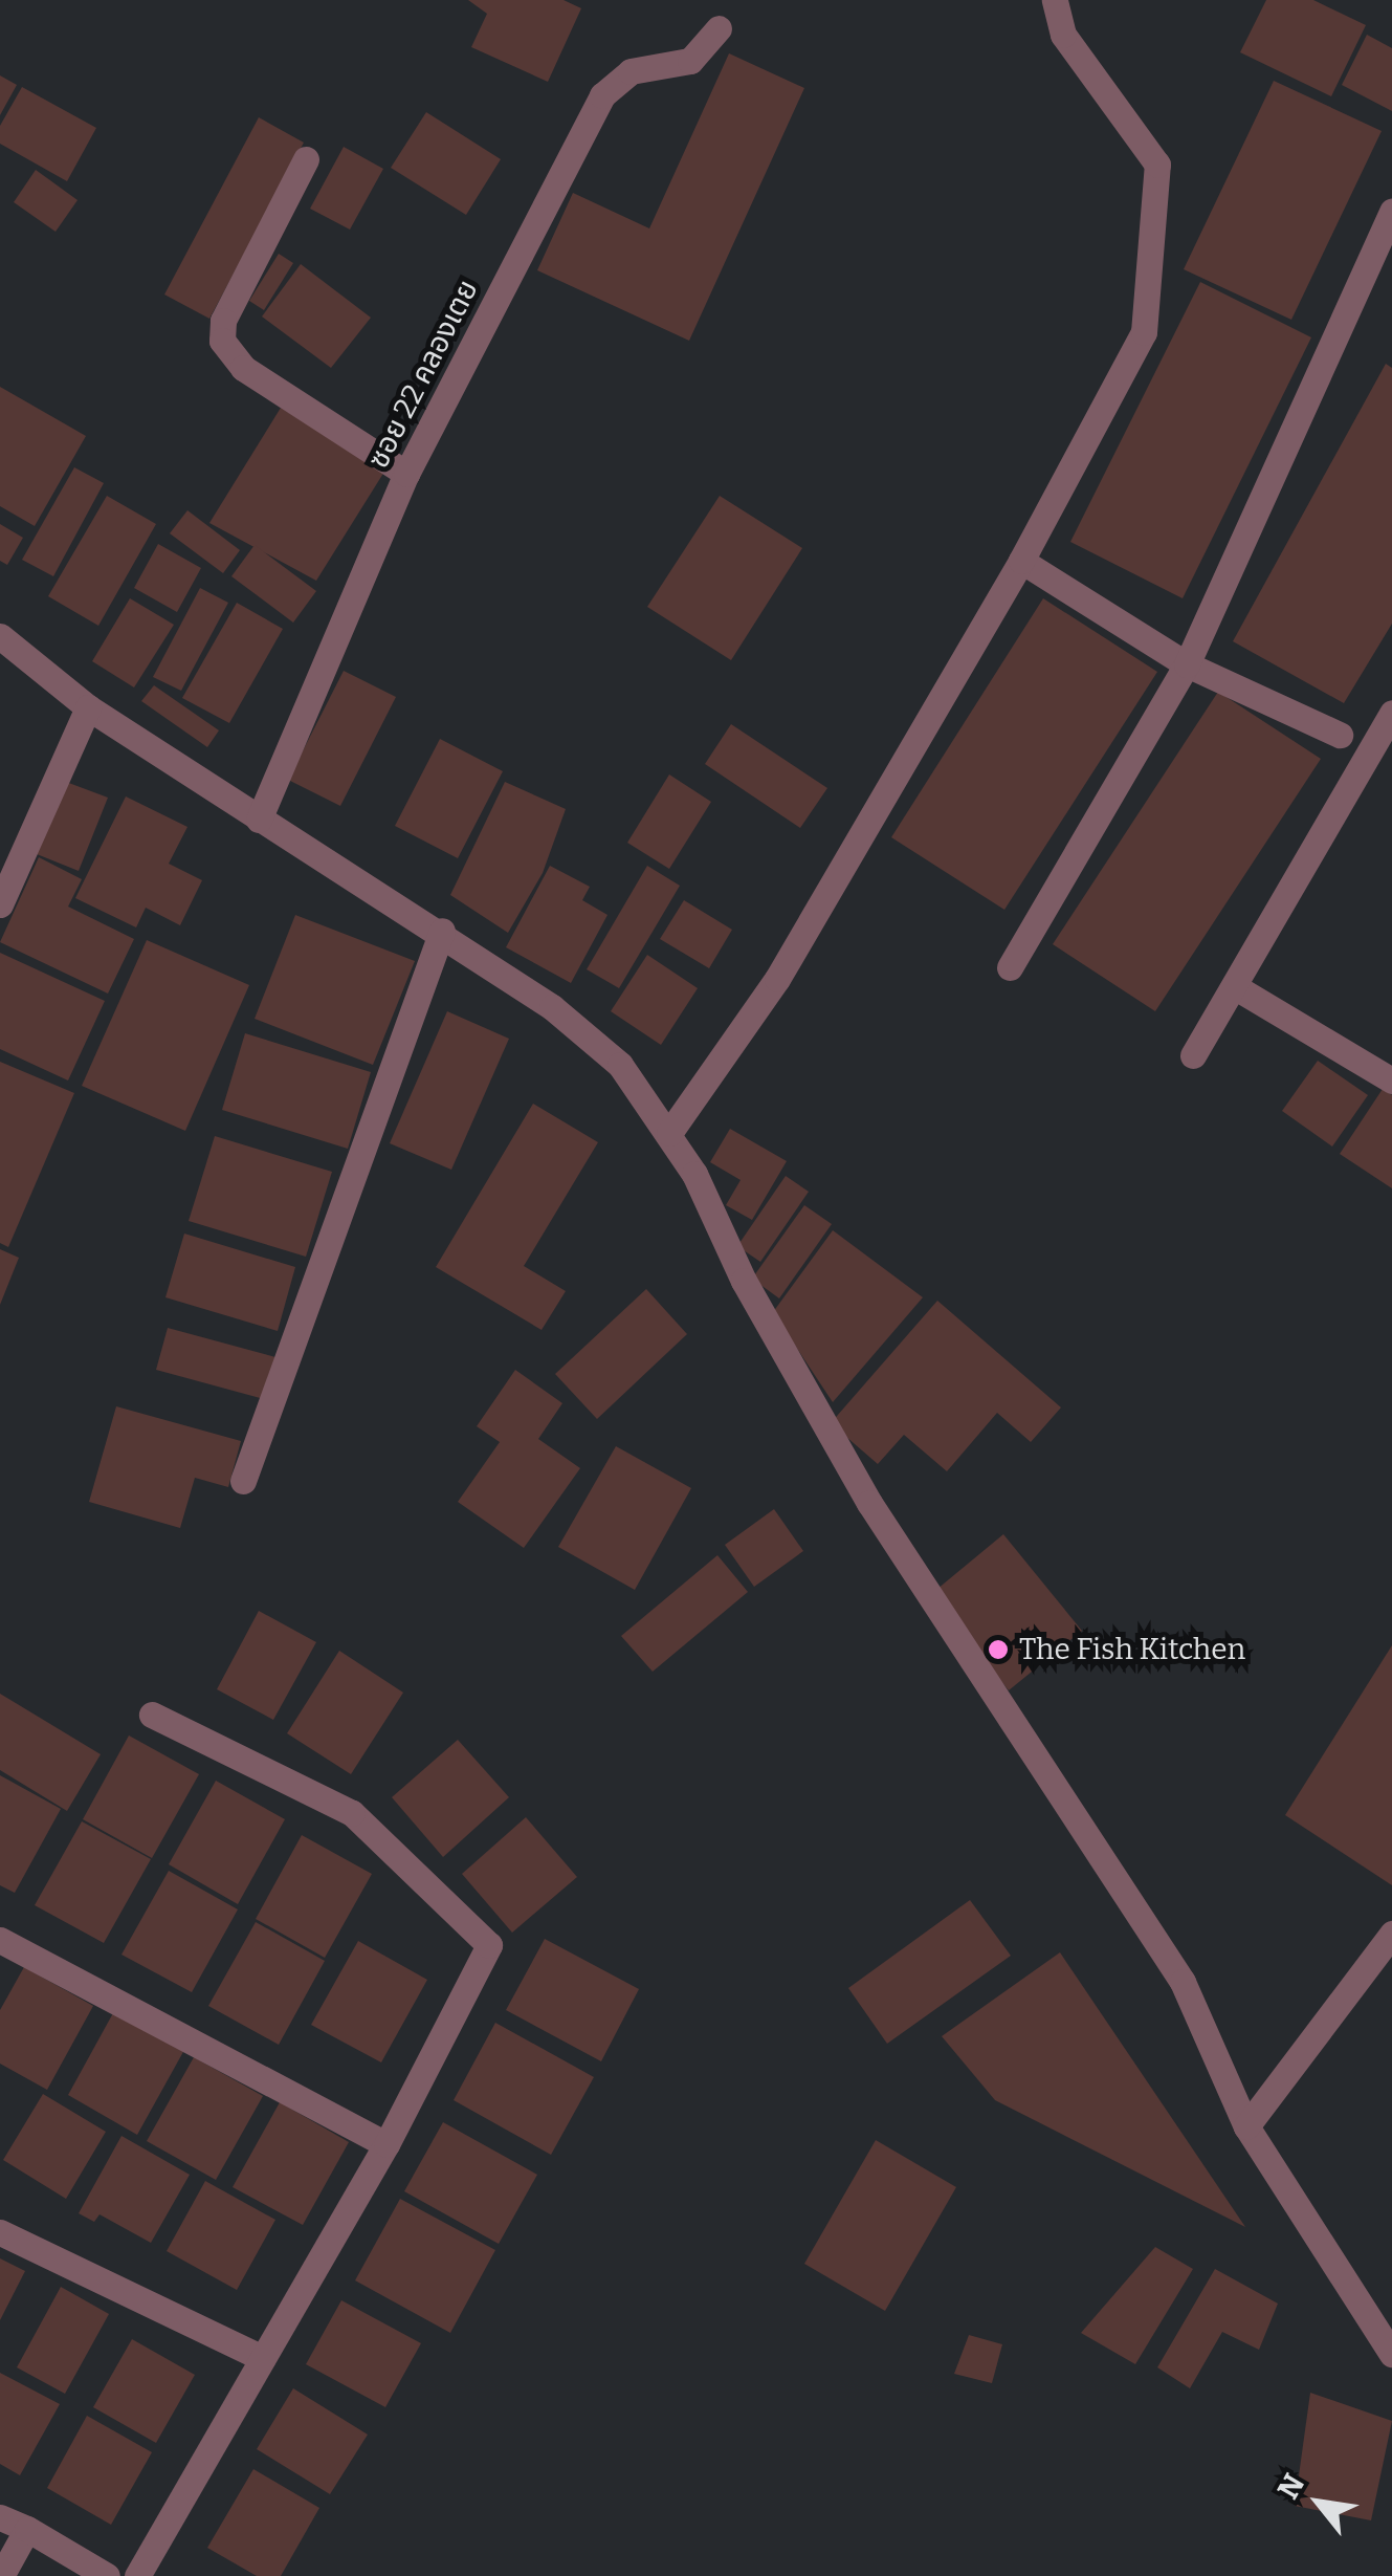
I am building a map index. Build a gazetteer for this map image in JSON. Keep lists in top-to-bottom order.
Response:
{
  "streets": {
    "street": ["ซอย 22 คลองเตย"]
  },
  "places": ["The Fish Kitchen"],
  "north": "top left"
}
